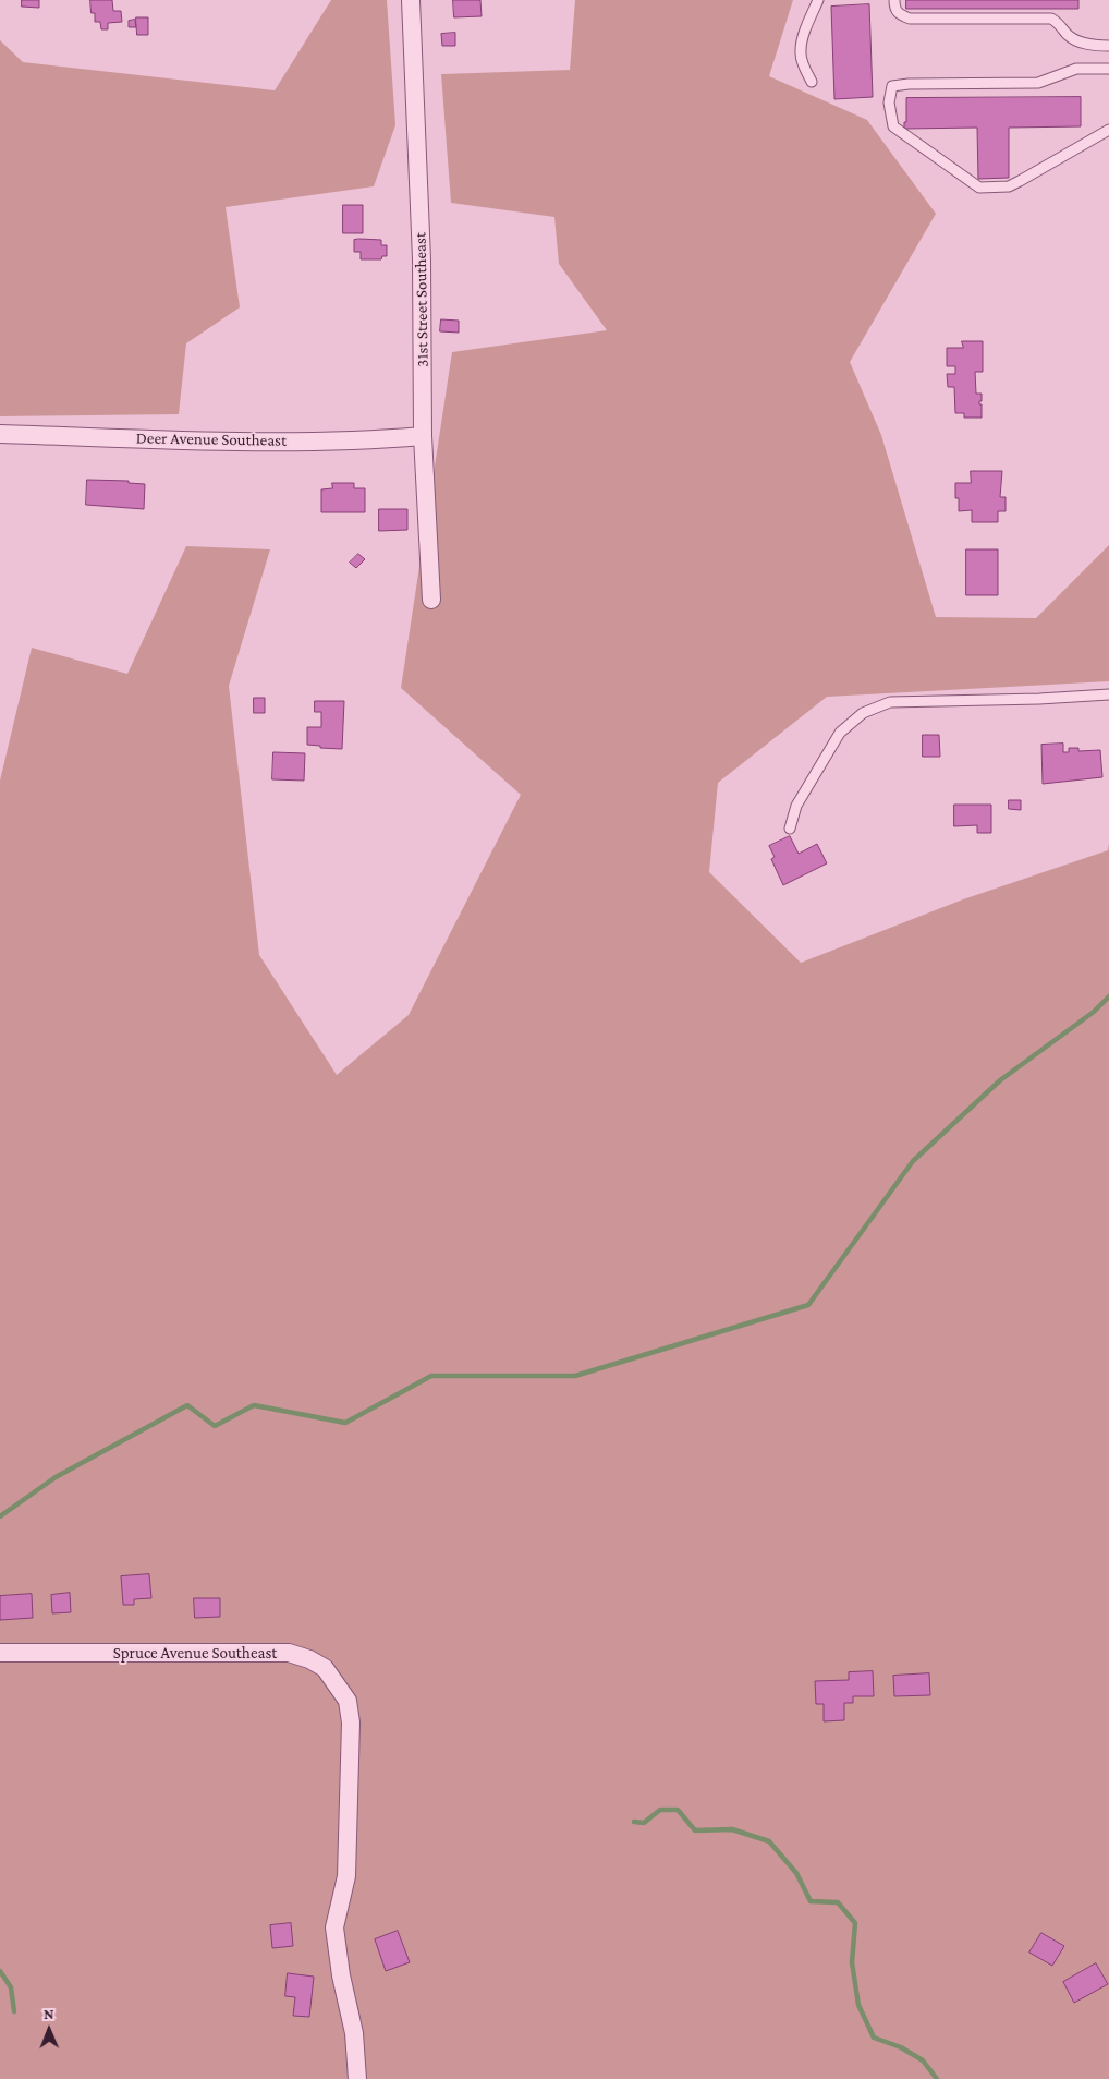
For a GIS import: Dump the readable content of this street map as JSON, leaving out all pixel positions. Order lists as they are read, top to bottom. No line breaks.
{"streets":{"street":["31st Street Southeast","Deer Avenue Southeast","Spruce Avenue Southeast"]},"crossings":[["31st Street Southeast","Deer Avenue Southeast"]],"north":"top"}
